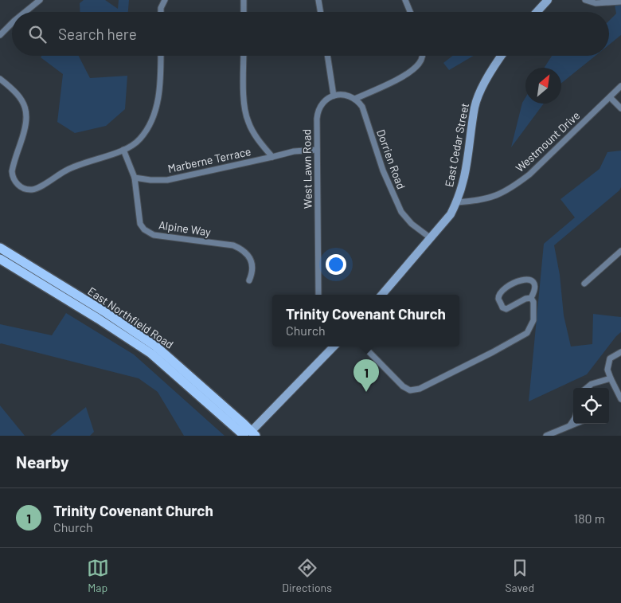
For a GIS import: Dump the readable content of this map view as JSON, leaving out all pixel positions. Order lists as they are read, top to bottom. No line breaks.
{"streets":{"main road":["East Cedar Street","East Northfield Road"],"street":["Westmount Drive","Dorrien Road","Marberne Terrace","West Lawn Road","Alpine Way"]},"crossings":[["Westmount Drive","East Cedar Street"],["East Cedar Street","Dorrien Road"],["Marberne Terrace","West Lawn Road"],["Marberne Terrace","Alpine Way"]],"north":"top right","page":{"search":"Search here","popup":["Trinity Covenant Church","Church"],"pins":"1","heading":"Nearby","list":[{"mark":"1","name":"Trinity Covenant Church","note":"Church","value":"180 m"}],"nav":["Map","Directions","Saved"]}}
